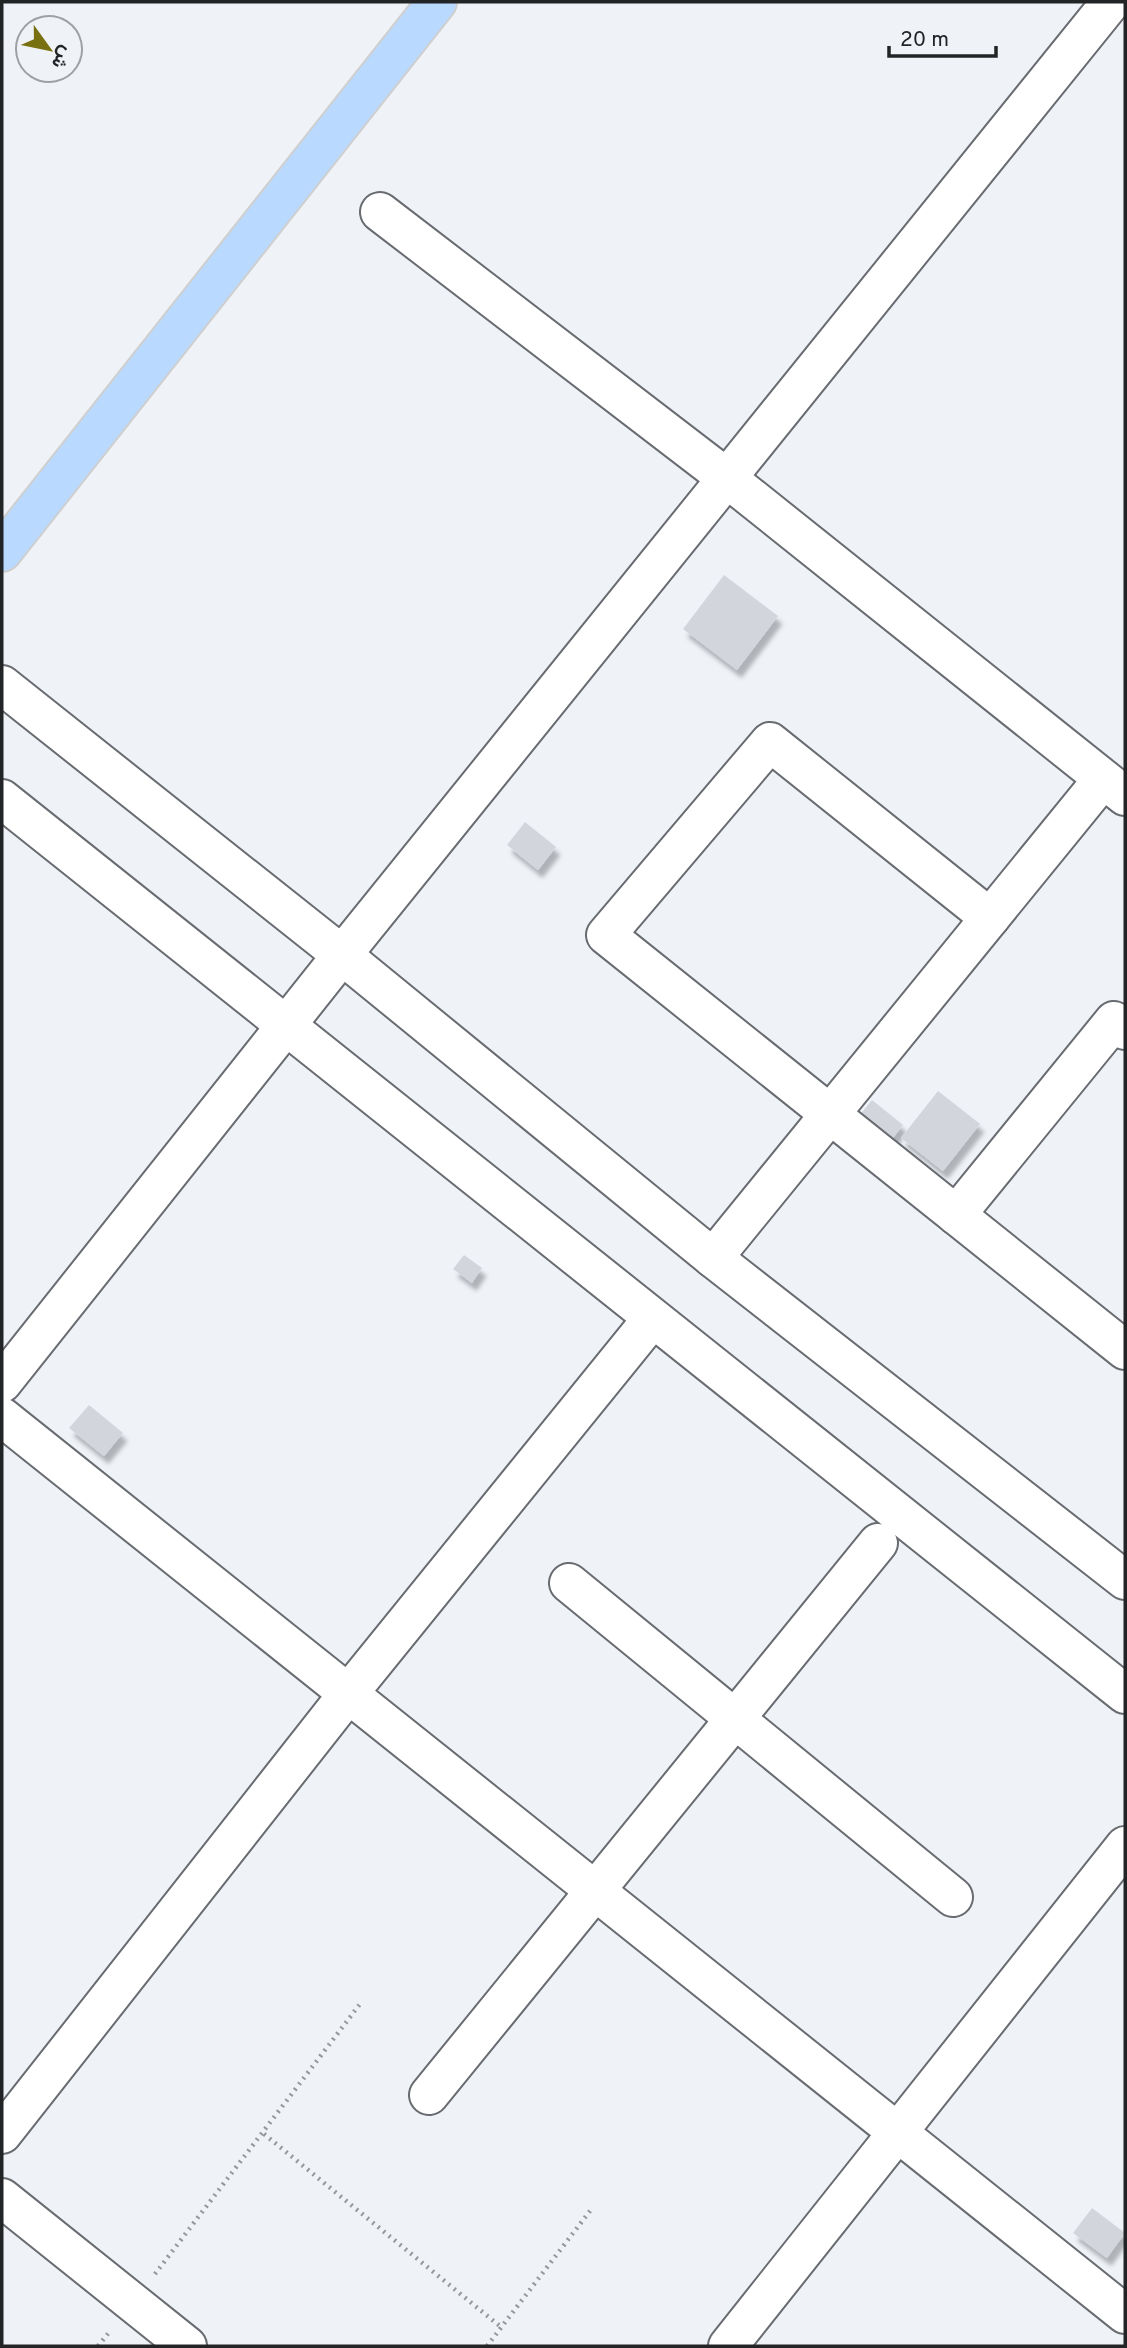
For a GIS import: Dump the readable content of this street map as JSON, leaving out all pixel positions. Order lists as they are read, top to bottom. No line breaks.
{"scale_bar":"20 m","north":"bottom right"}
